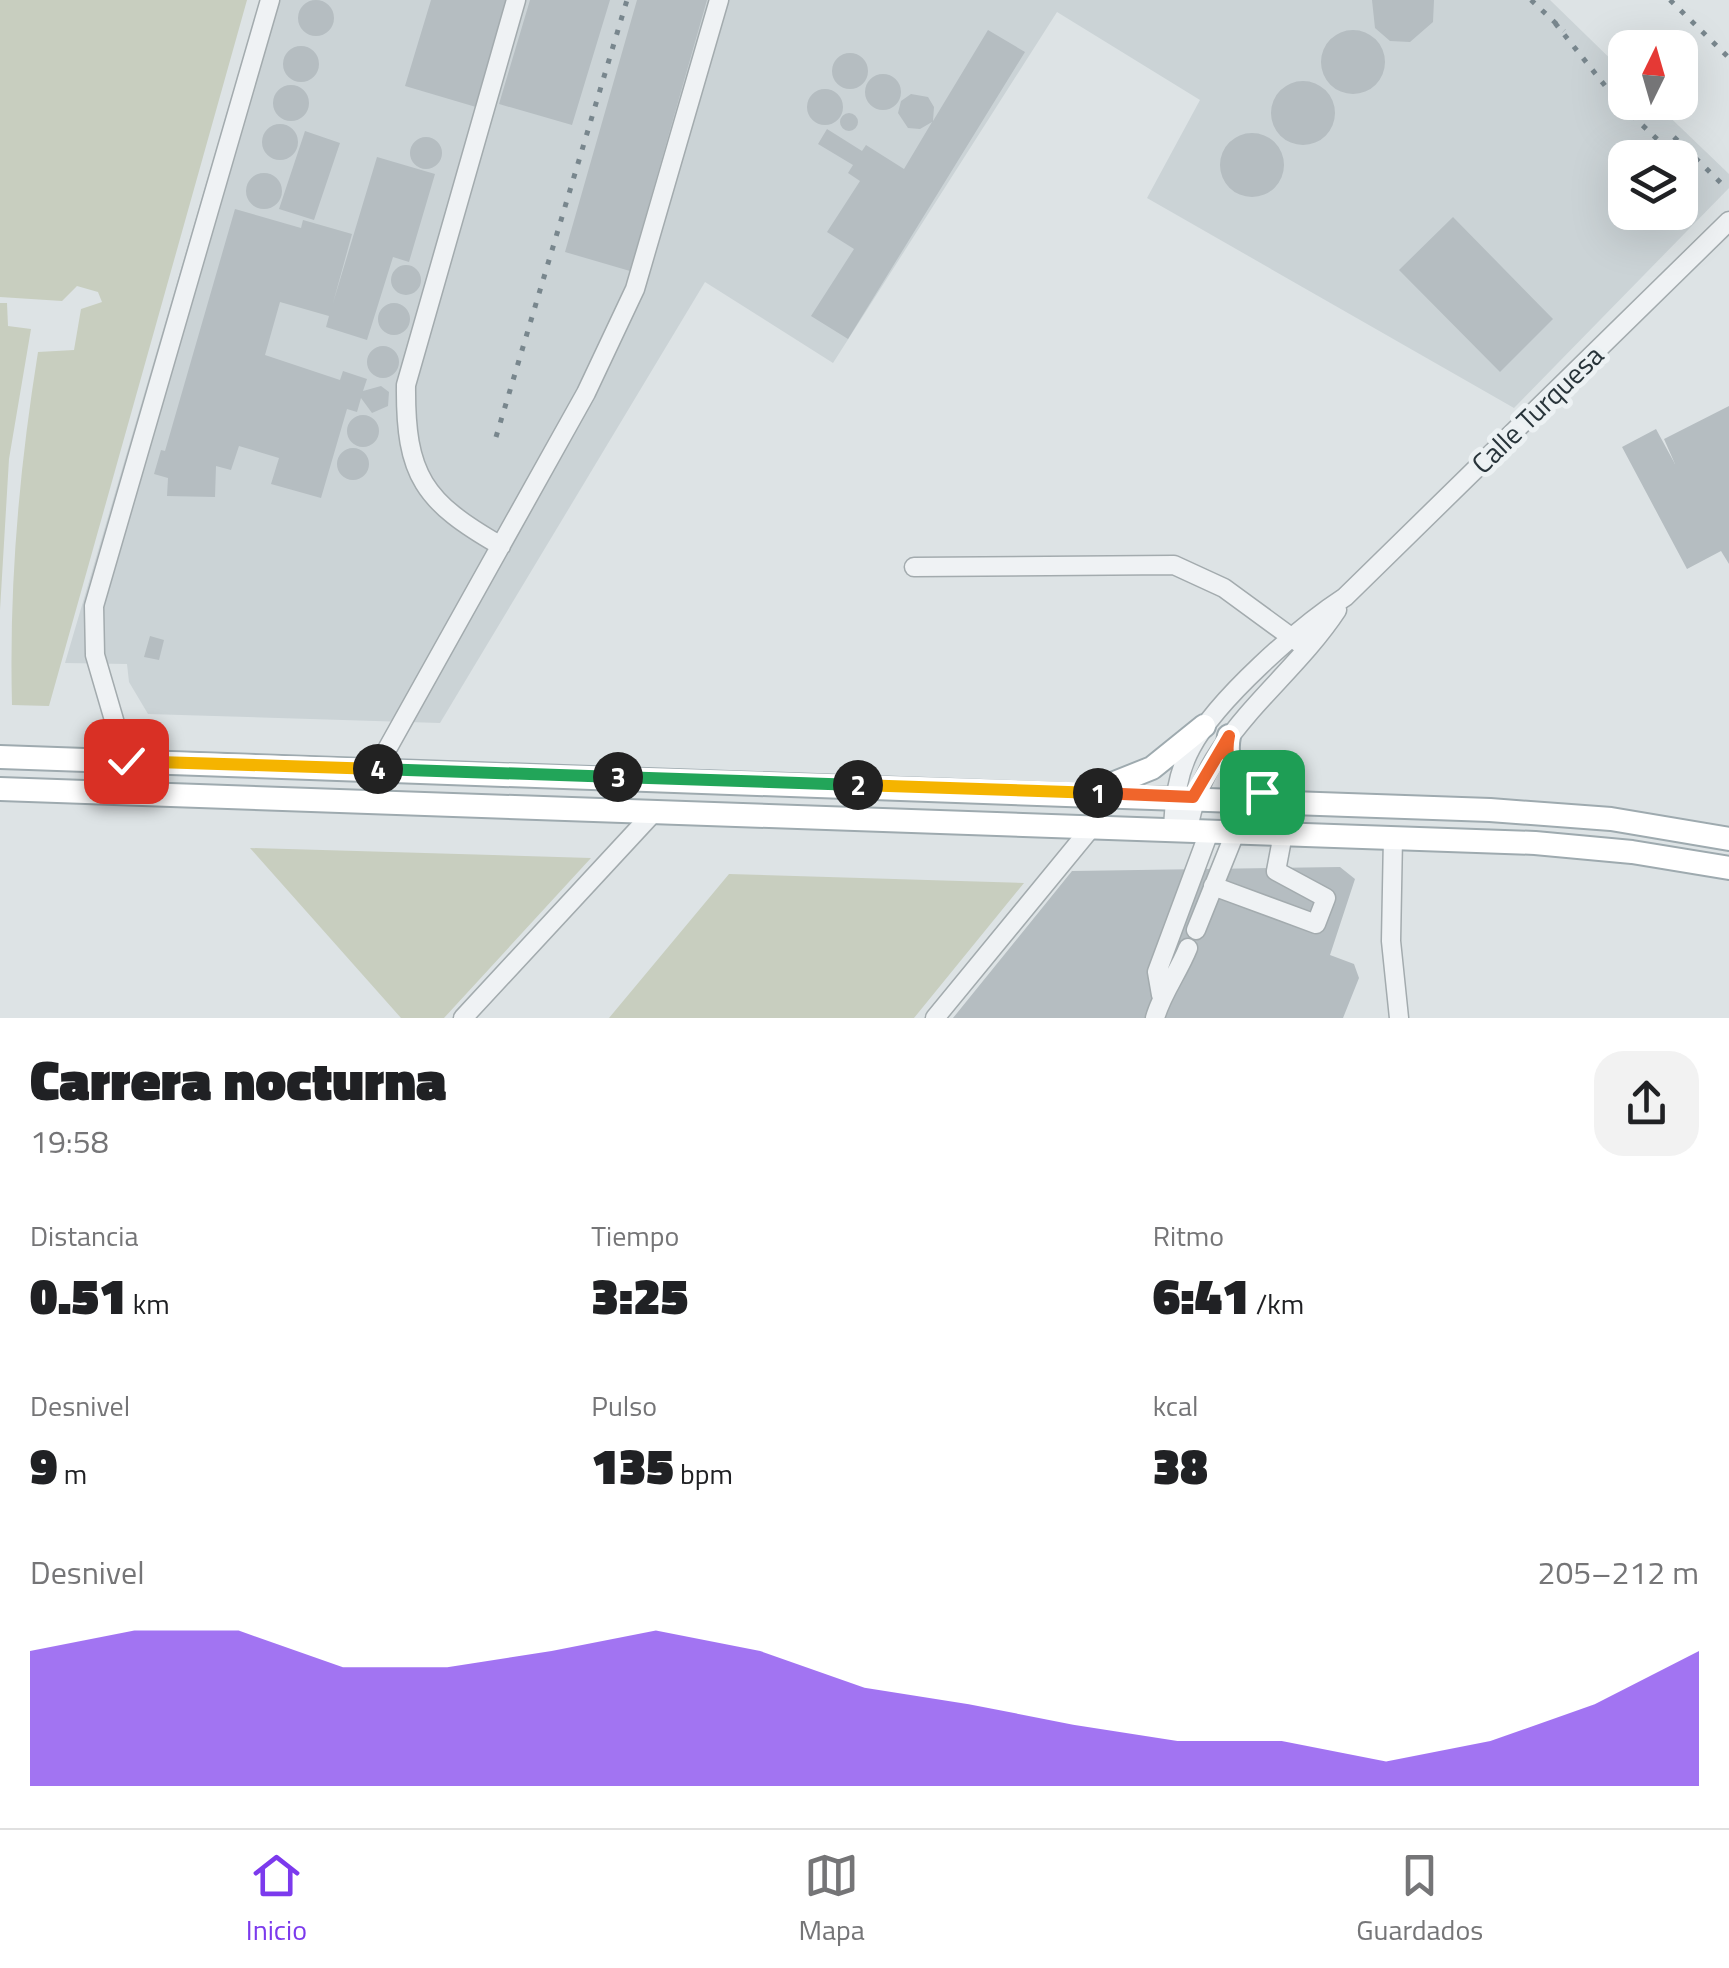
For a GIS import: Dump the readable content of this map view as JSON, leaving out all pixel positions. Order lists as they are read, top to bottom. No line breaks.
{"streets":{"street":["Calle Turquesa"]},"north":"top","page":{"pins":["4","3","2","1"],"heading":["Carrera nocturna","19:58"],"stats":[["Distancia","0.51 km"],["Tiempo","3:25"],["Ritmo","6:41 /km"],["Desnivel","9 m"],["Pulso","135 bpm"],["kcal","38"]],"chart":["Desnivel","205–212 m"],"tabs":["Inicio","Mapa","Guardados"]}}
